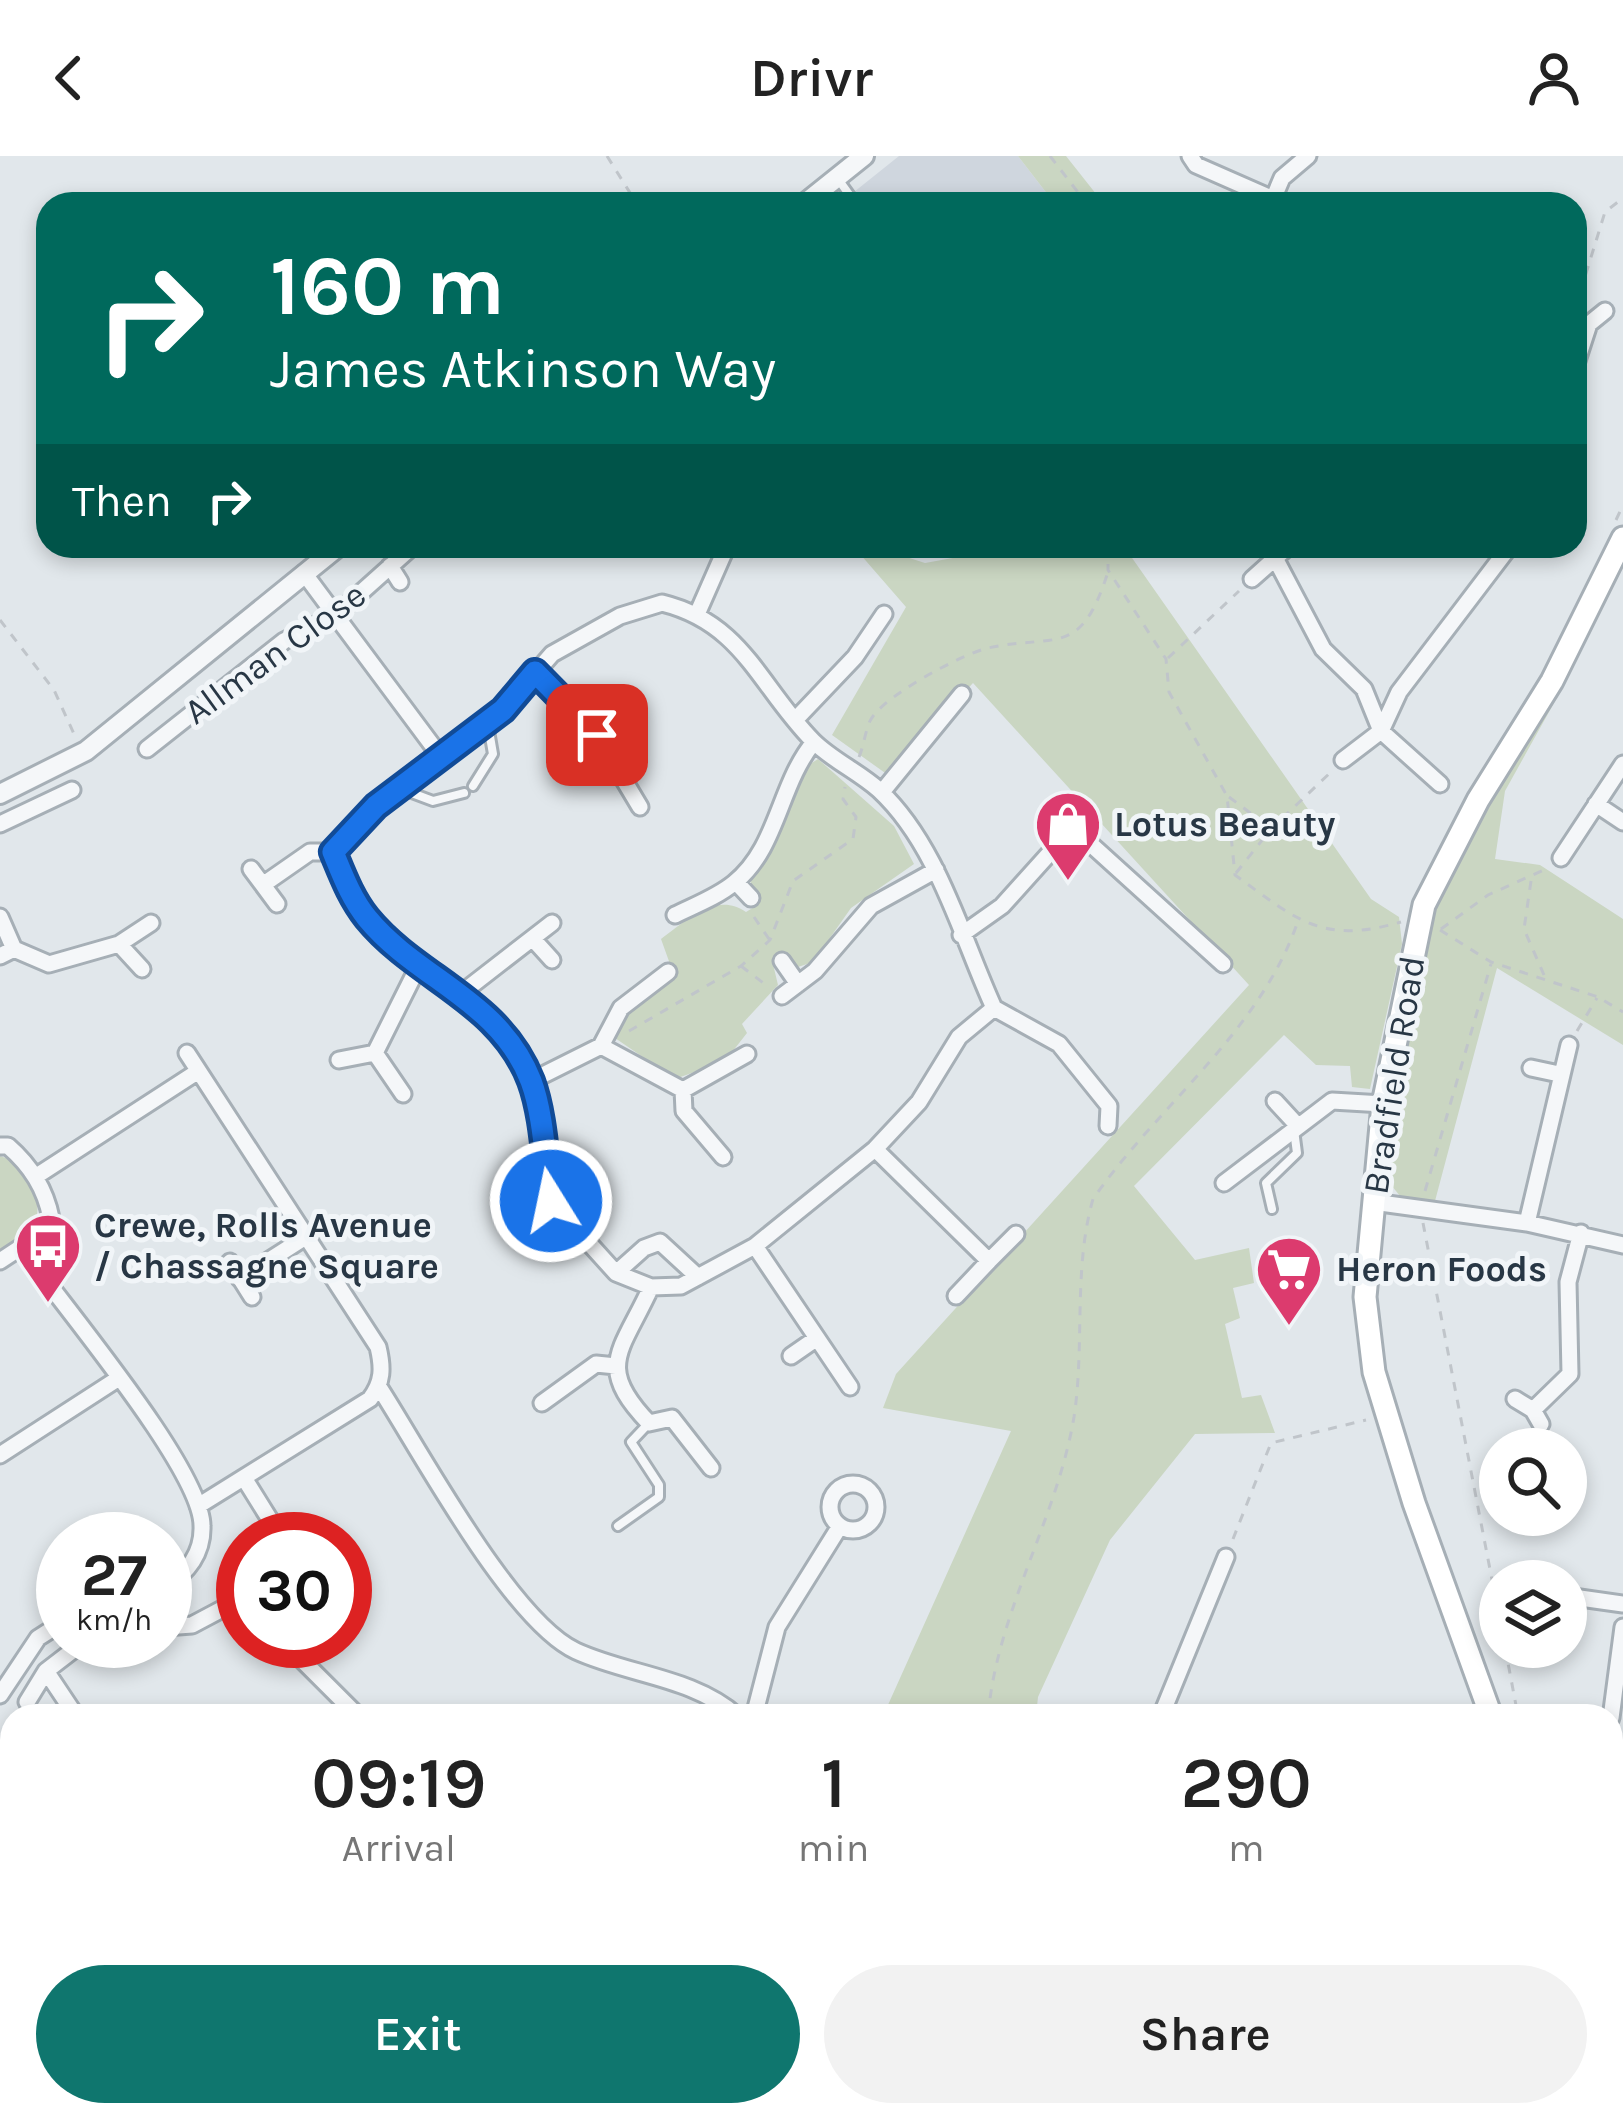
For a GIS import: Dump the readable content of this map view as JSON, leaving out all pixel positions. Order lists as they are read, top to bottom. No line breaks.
{"streets":{"main road":["Bradfield Road"],"street":["Allman Close"]},"places":{"shop":["Lotus Beauty"],"bus stop":["Crewe, Rolls Avenue / Chassagne Square"],"supermarket":["Heron Foods"]},"page":{"header":"Drivr","turn":["160 m","James Atkinson Way"],"then":"Then","speed":"27 km/h","limit":"30","eta":["09:19","Arrival","1","min","290","m"],"buttons":["Exit","Share"]}}
